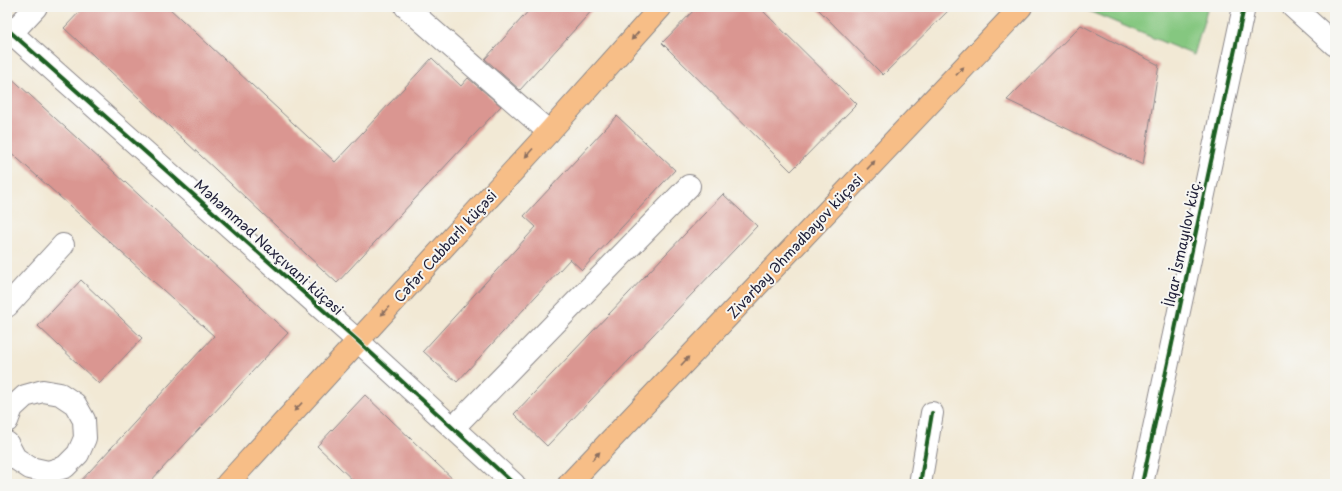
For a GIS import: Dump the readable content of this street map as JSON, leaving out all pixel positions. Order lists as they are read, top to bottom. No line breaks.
{"streets":{"main road":["Cəfər Cabbarlı küçəsi","Zivərbəy Əhmədbəyov küçəsi"],"street":["İlqar İsmayılov küç.","Məhəmməd Naxçıvani küçəsi"]},"crossings":[["Cəfər Cabbarlı küçəsi","Məhəmməd Naxçıvani küçəsi"]],"one_way":["Cəfər Cabbarlı küçəsi","Zivərbəy Əhmədbəyov küçəsi"]}
